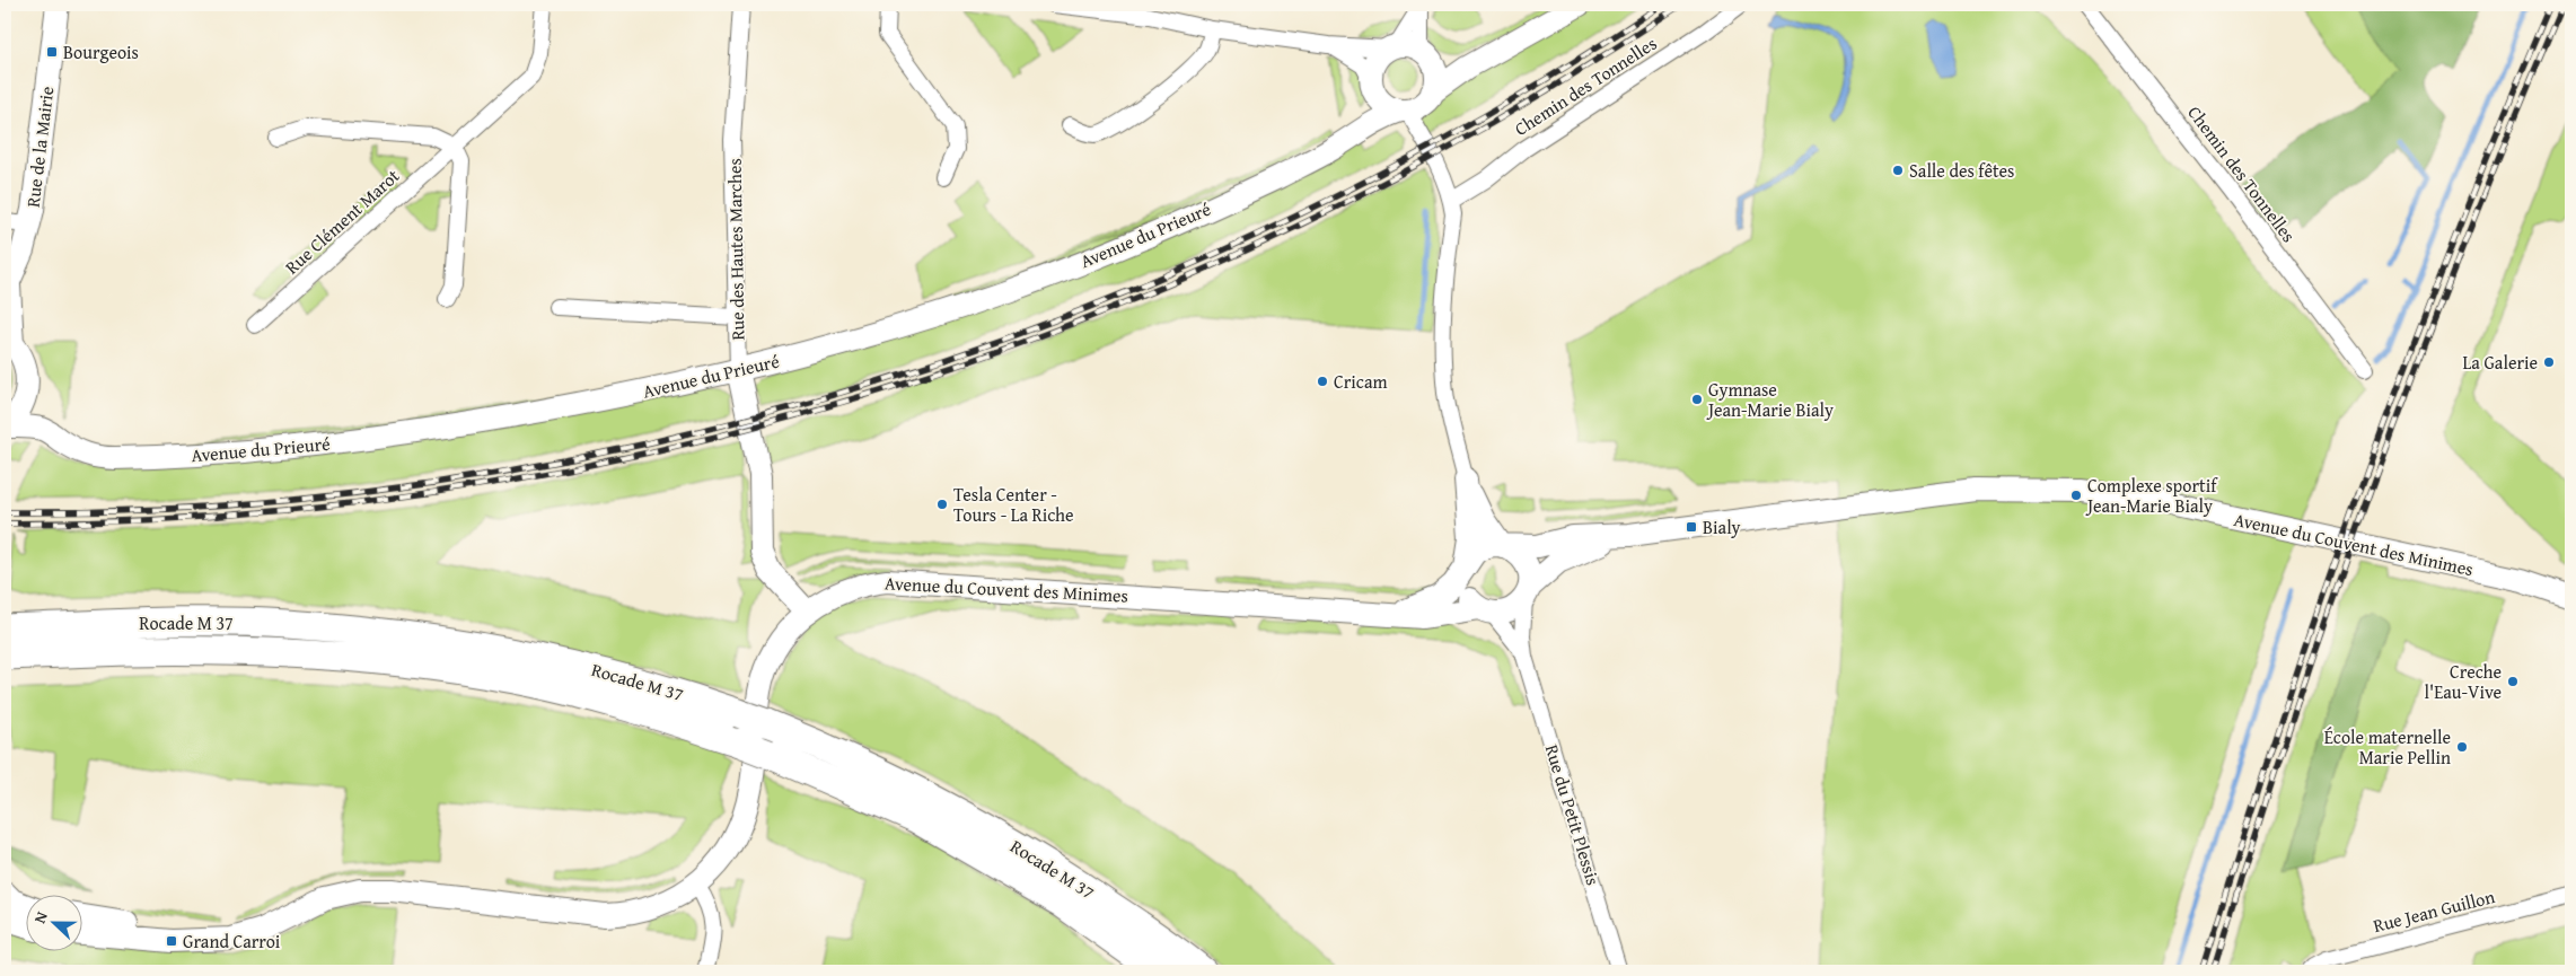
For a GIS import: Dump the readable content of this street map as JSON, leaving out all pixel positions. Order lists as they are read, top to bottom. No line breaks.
{"streets":{"highway":["Rocade M 37"],"street":["Chemin des Tonnelles","Rue de la Mairie","Rue Clément Marot","Avenue du Prieuré","Rue des Hautes Marches","Avenue du Couvent des Minimes","Rue du Petit Plessis","Rue Jean Guillon"]},"crossings":[["Rue de la Mairie","Avenue du Prieuré"],["Avenue du Prieuré","Rue des Hautes Marches"],["Rue des Hautes Marches","Avenue du Couvent des Minimes"],["Avenue du Couvent des Minimes","Rue du Petit Plessis"]],"places":{"transit":["Bourgeois","Bialy","Grand Carroi"],"other":["Salle des fêtes","La Galerie","Cricam","Gymnase Jean-Marie Bialy","Complexe sportif Jean-Marie Bialy","Tesla Center - Tours - La Riche","Creche l'Eau-Vive","École maternelle Marie Pellin"]},"north":"left"}
